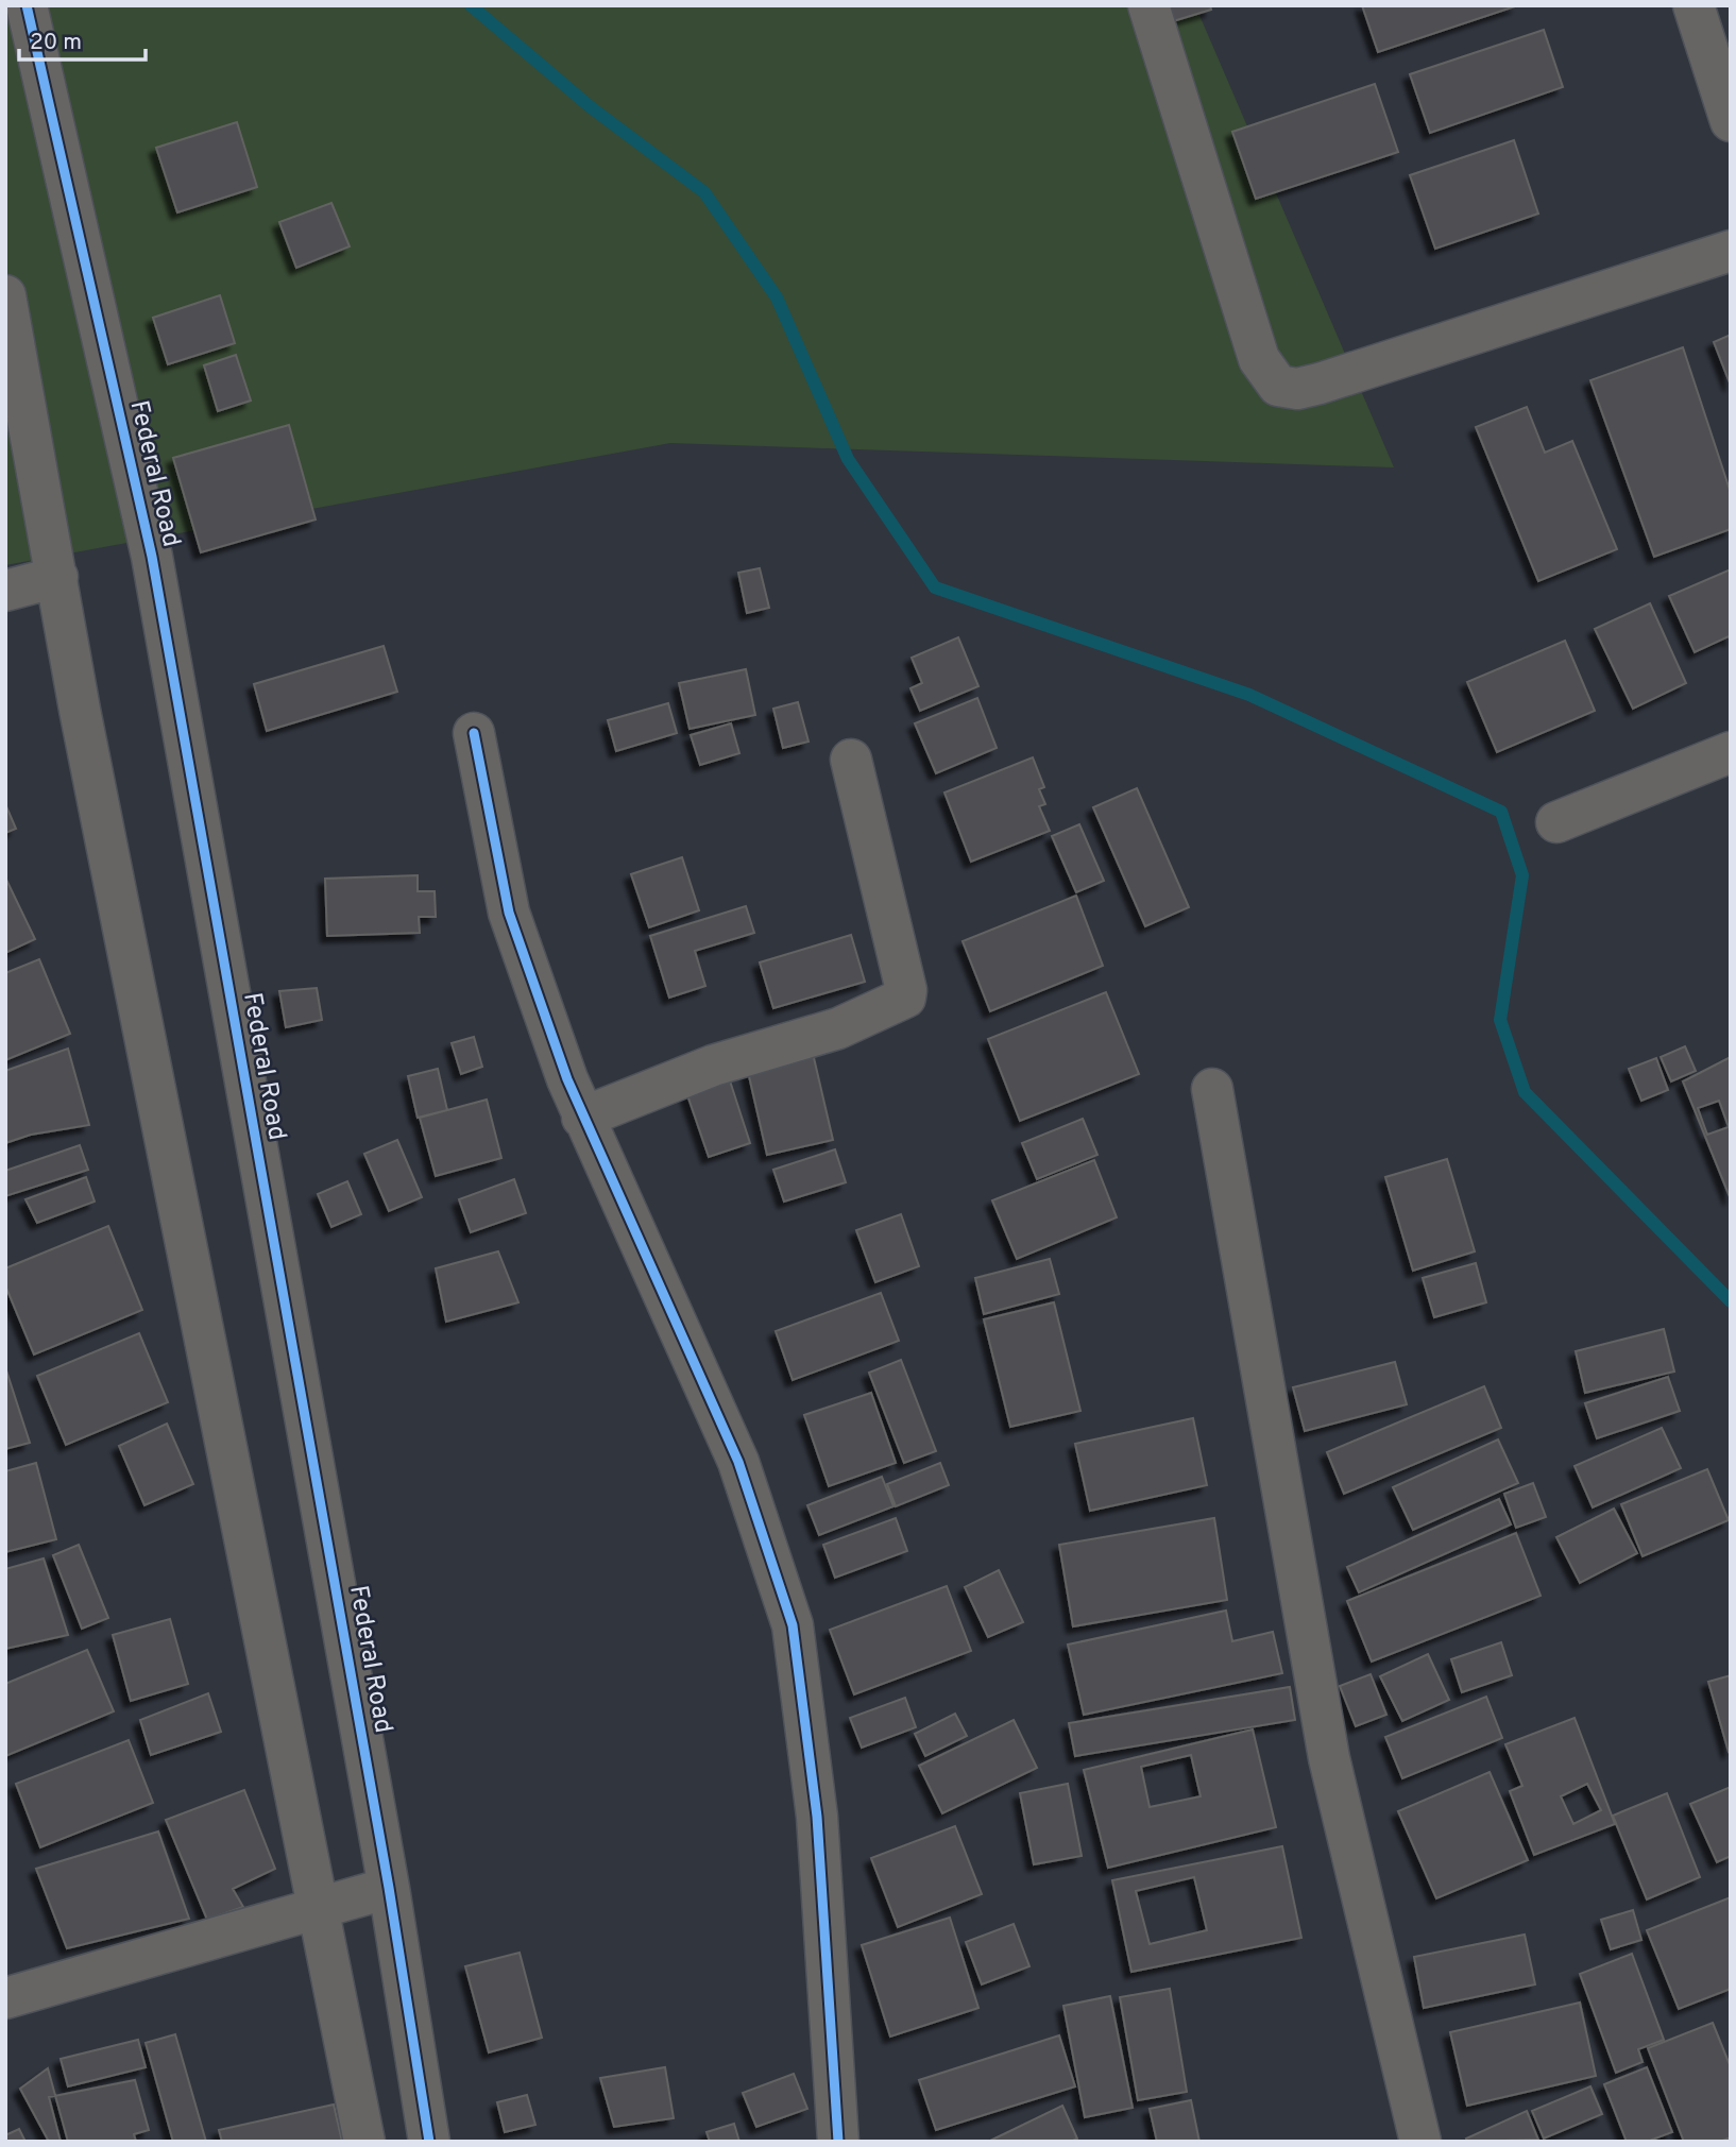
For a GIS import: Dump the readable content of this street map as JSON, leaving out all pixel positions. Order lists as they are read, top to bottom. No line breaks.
{"streets":{"street":["Federal Road"]},"scale_bar":"20 m"}
